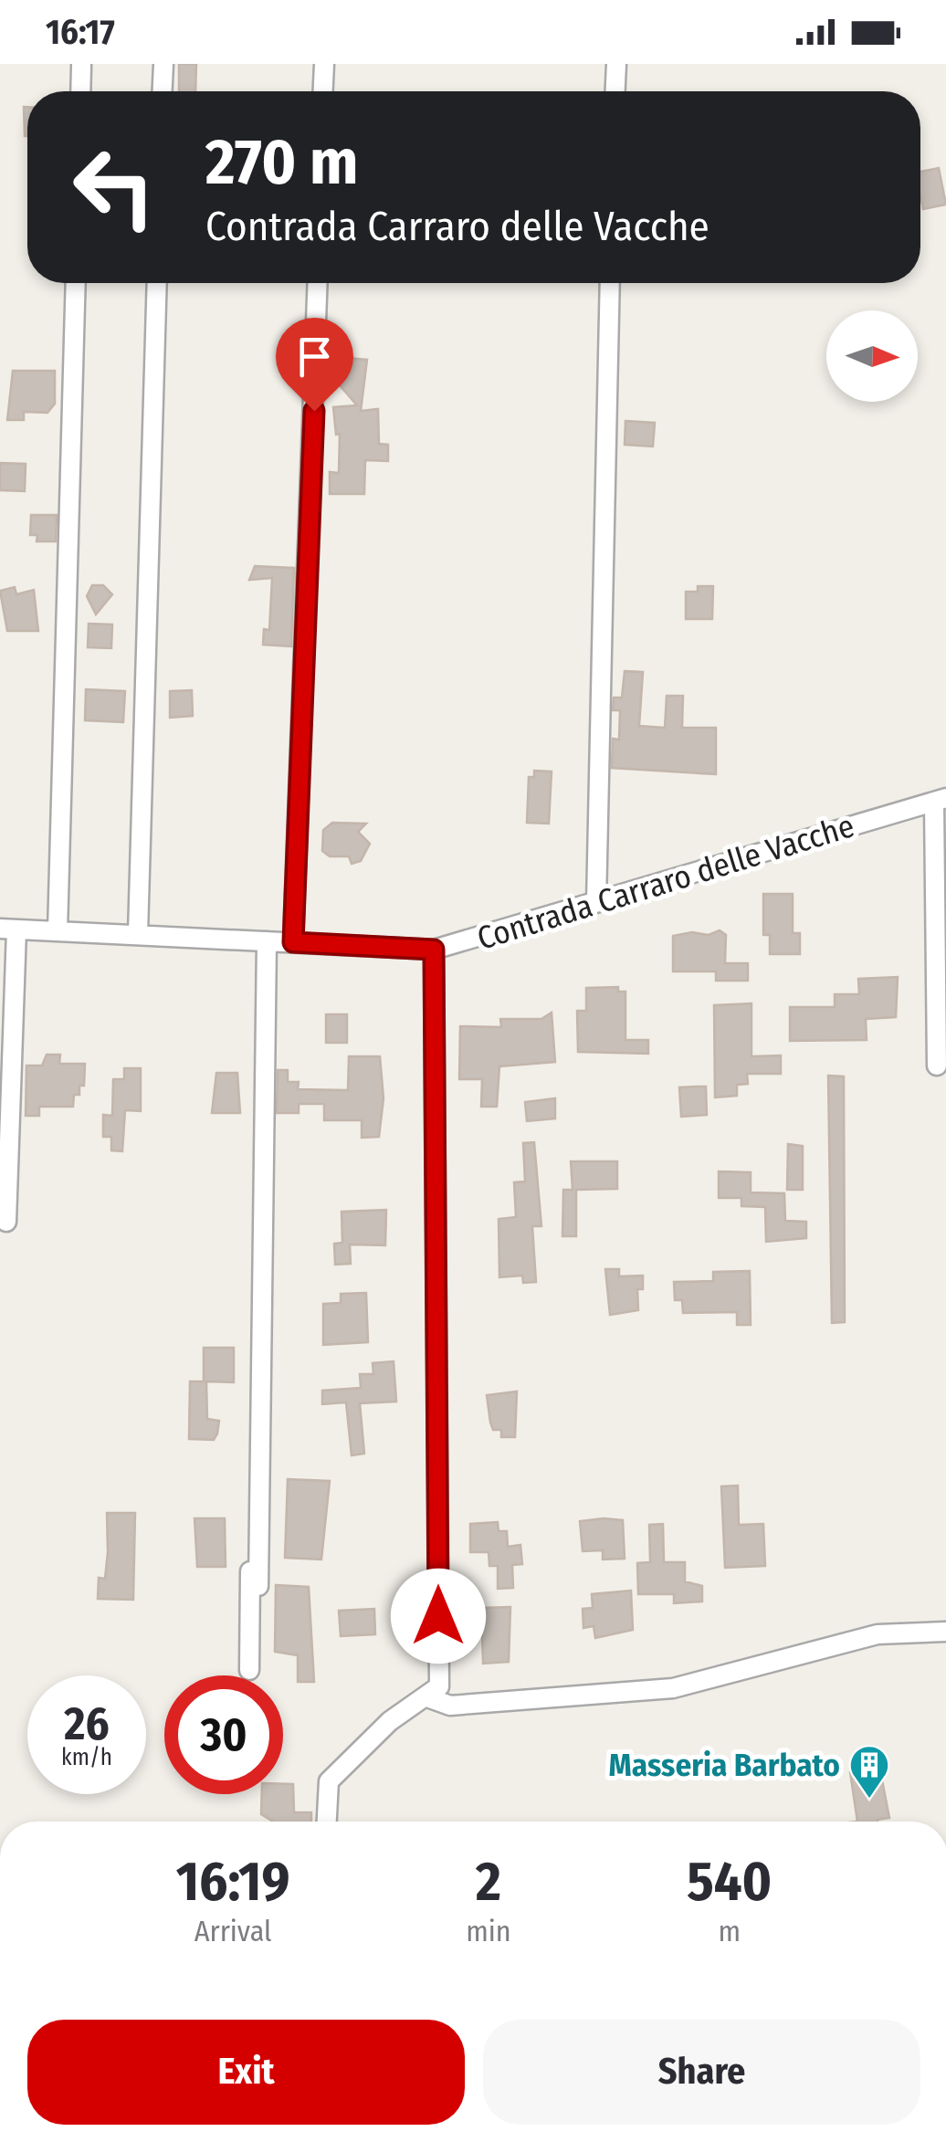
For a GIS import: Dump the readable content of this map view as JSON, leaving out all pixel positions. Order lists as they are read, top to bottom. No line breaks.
{"streets":{"street":["Contrada Carraro delle Vacche"]},"places":{"building":["Masseria Barbato"]},"north":"right","page":{"status":"16:17","turn":["270 m","Contrada Carraro delle Vacche"],"speed":"26 km/h","limit":"30","eta":["16:19","Arrival","2","min","540","m"],"buttons":["Exit","Share"]}}
